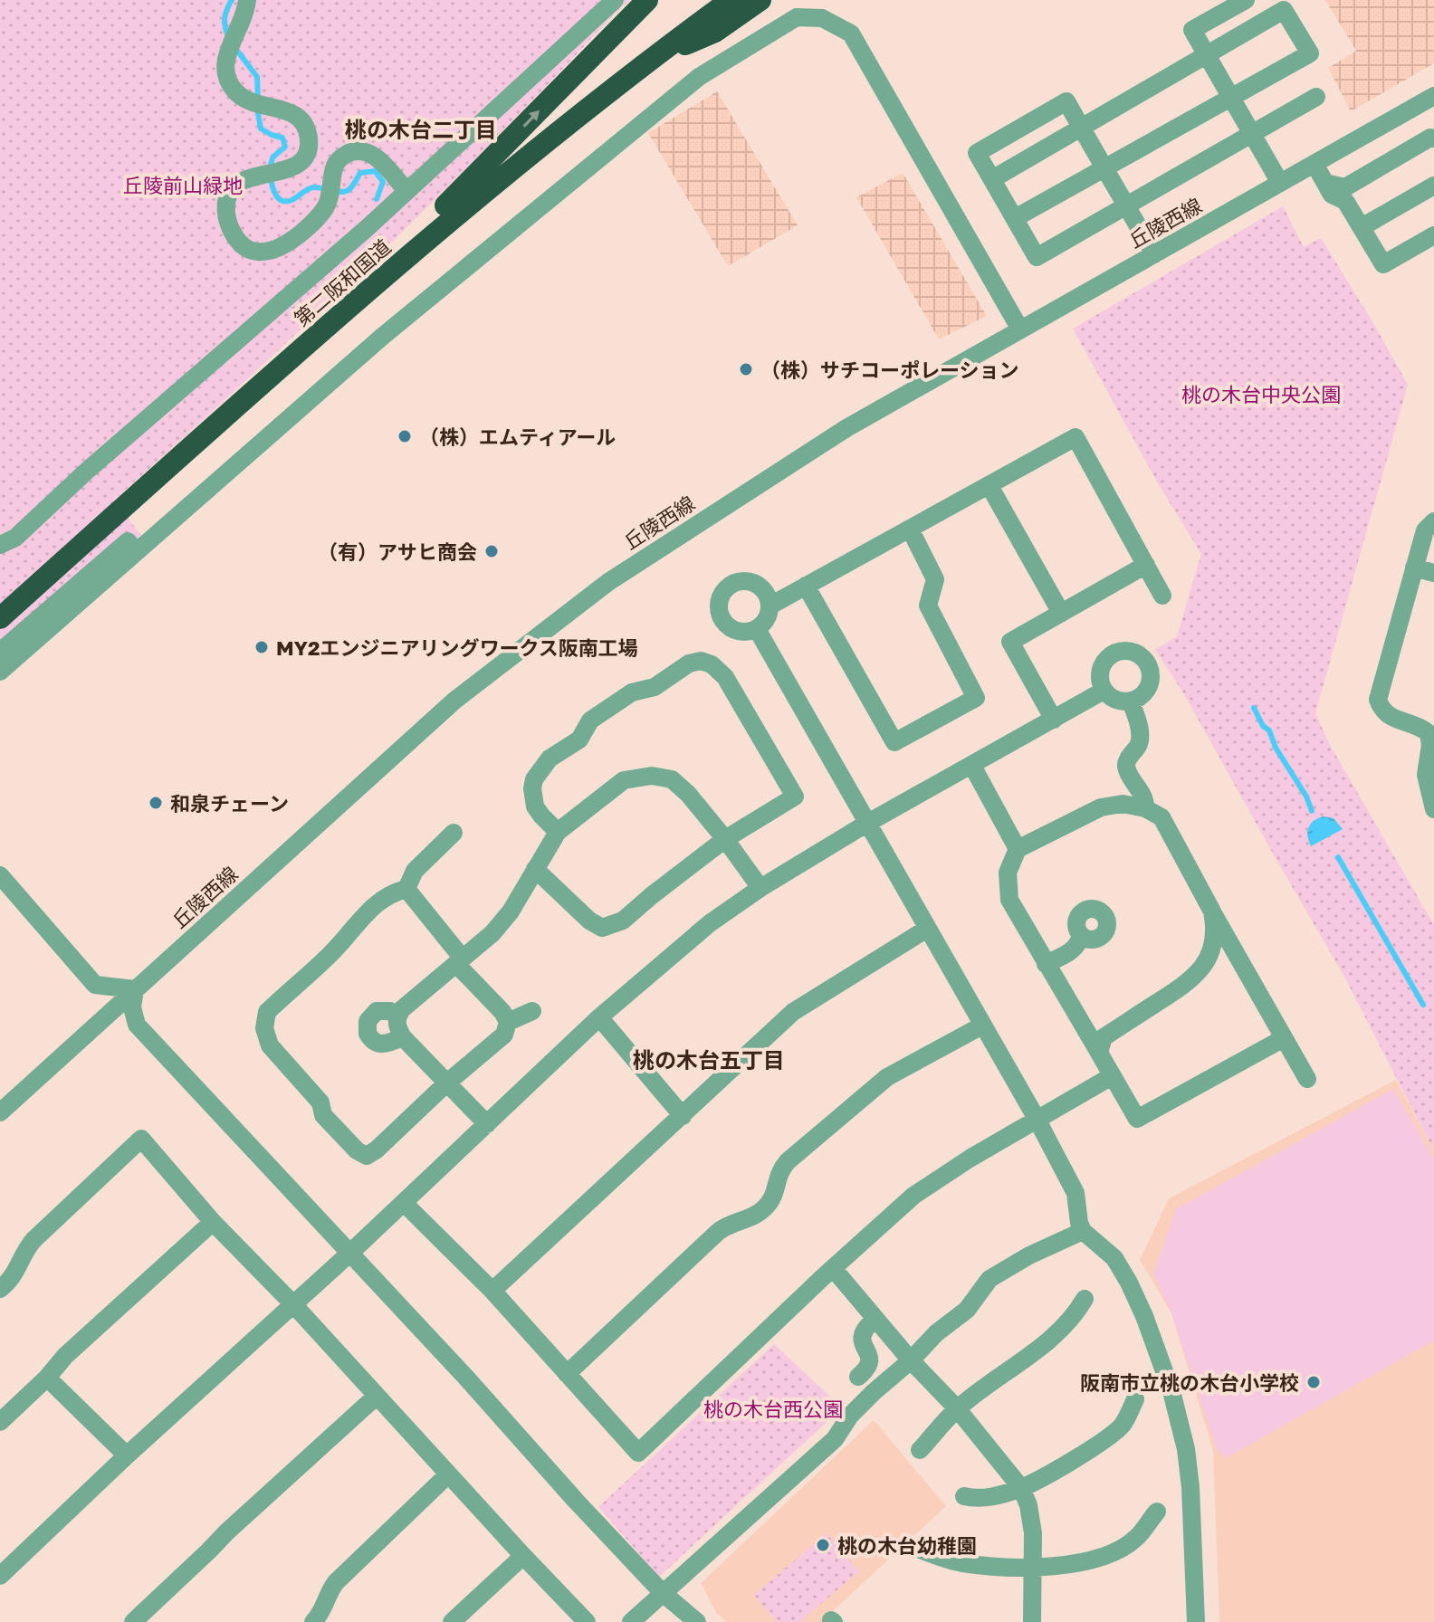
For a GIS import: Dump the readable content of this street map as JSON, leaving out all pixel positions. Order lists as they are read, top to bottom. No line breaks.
{"streets":{"highway":["第二阪和国道"],"street":["丘陵西線"]},"districts":["桃の木台二丁目","桃の木台五丁目"],"parks":["丘陵前山緑地","桃の木台中央公園","桃の木台西公園"],"places":["（株）サチコーポレーション","（株）エムティアール","（有）アサヒ商会","MY2エンジニアリングワークス阪南工場","和泉チェーン","阪南市立桃の木台小学校","桃の木台幼稚園"]}
